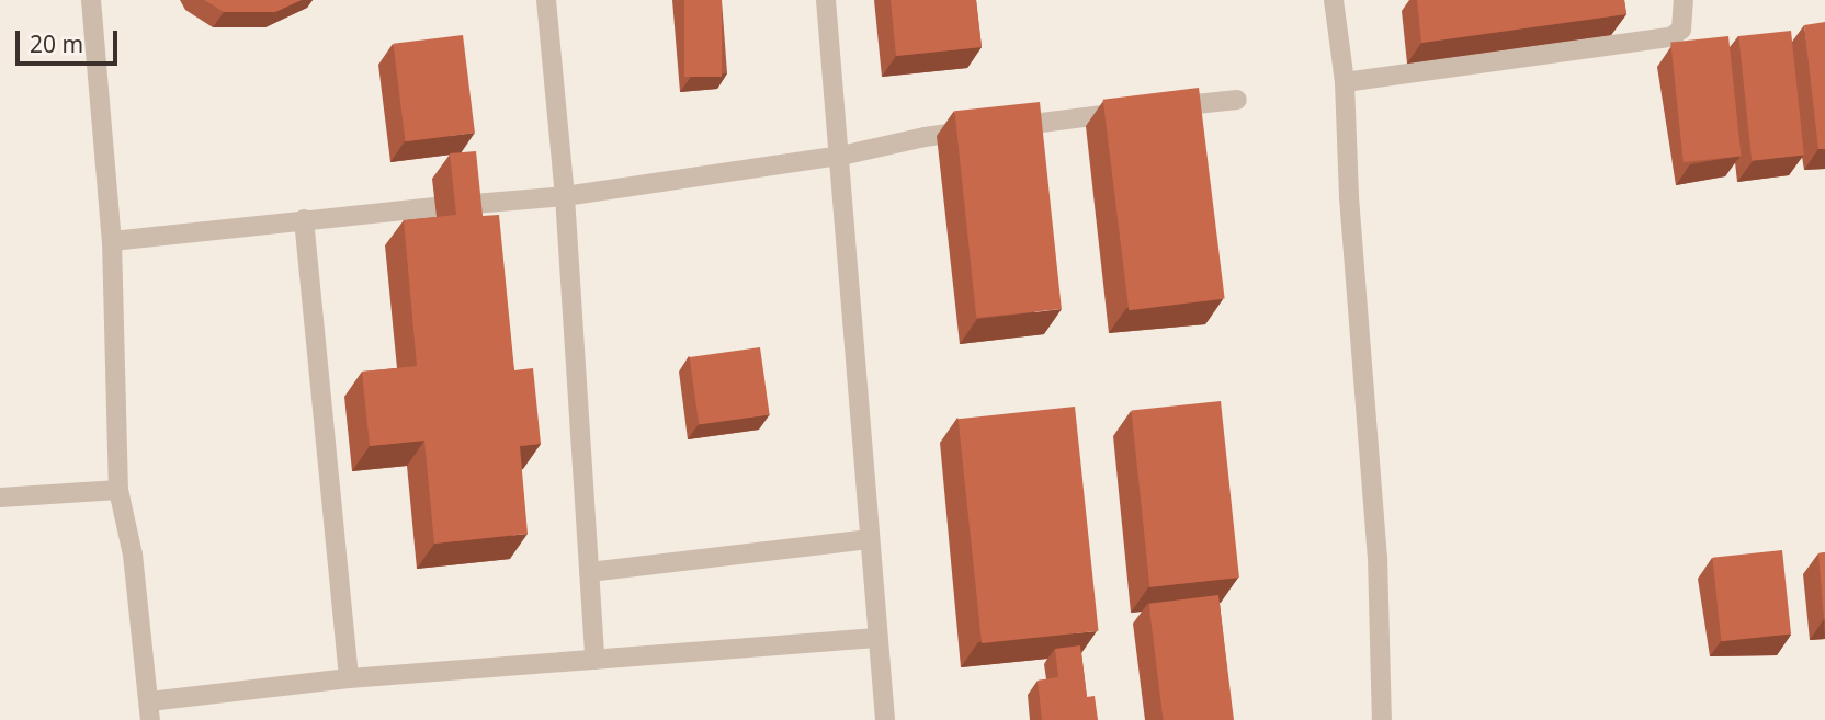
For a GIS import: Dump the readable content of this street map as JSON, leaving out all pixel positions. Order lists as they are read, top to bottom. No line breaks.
{"scale_bar":"20 m"}
